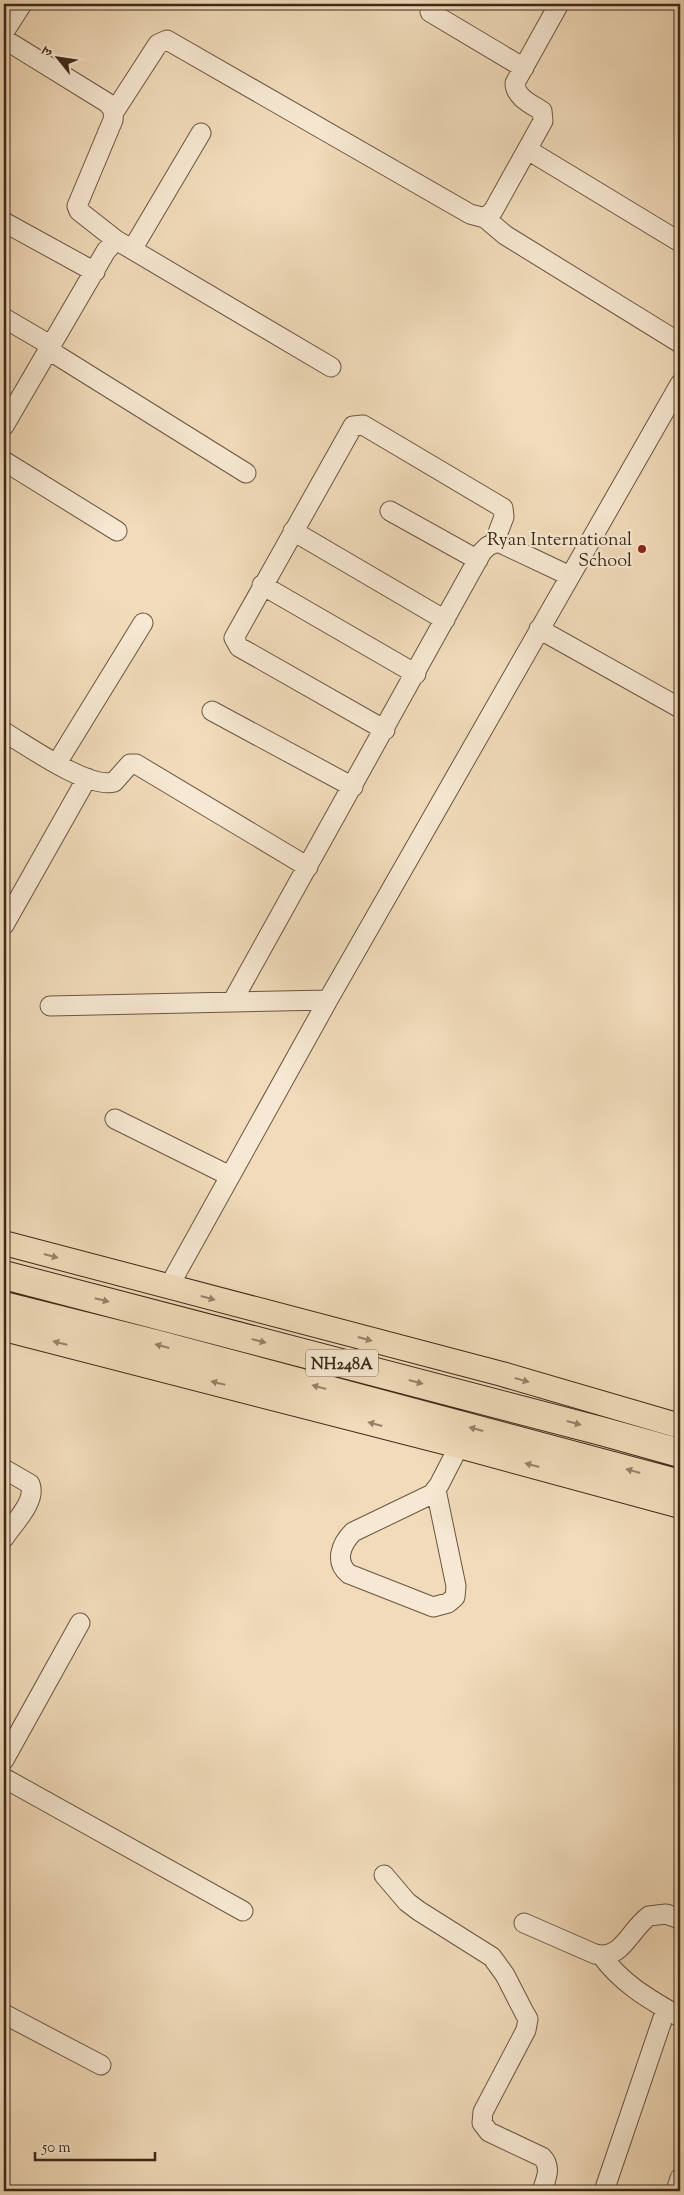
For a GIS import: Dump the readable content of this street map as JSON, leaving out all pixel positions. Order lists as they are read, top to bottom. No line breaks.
{"streets":{"highway":["NH248A"]},"places":["Ryan International School"],"scale_bar":"50 m","north":"top left"}
